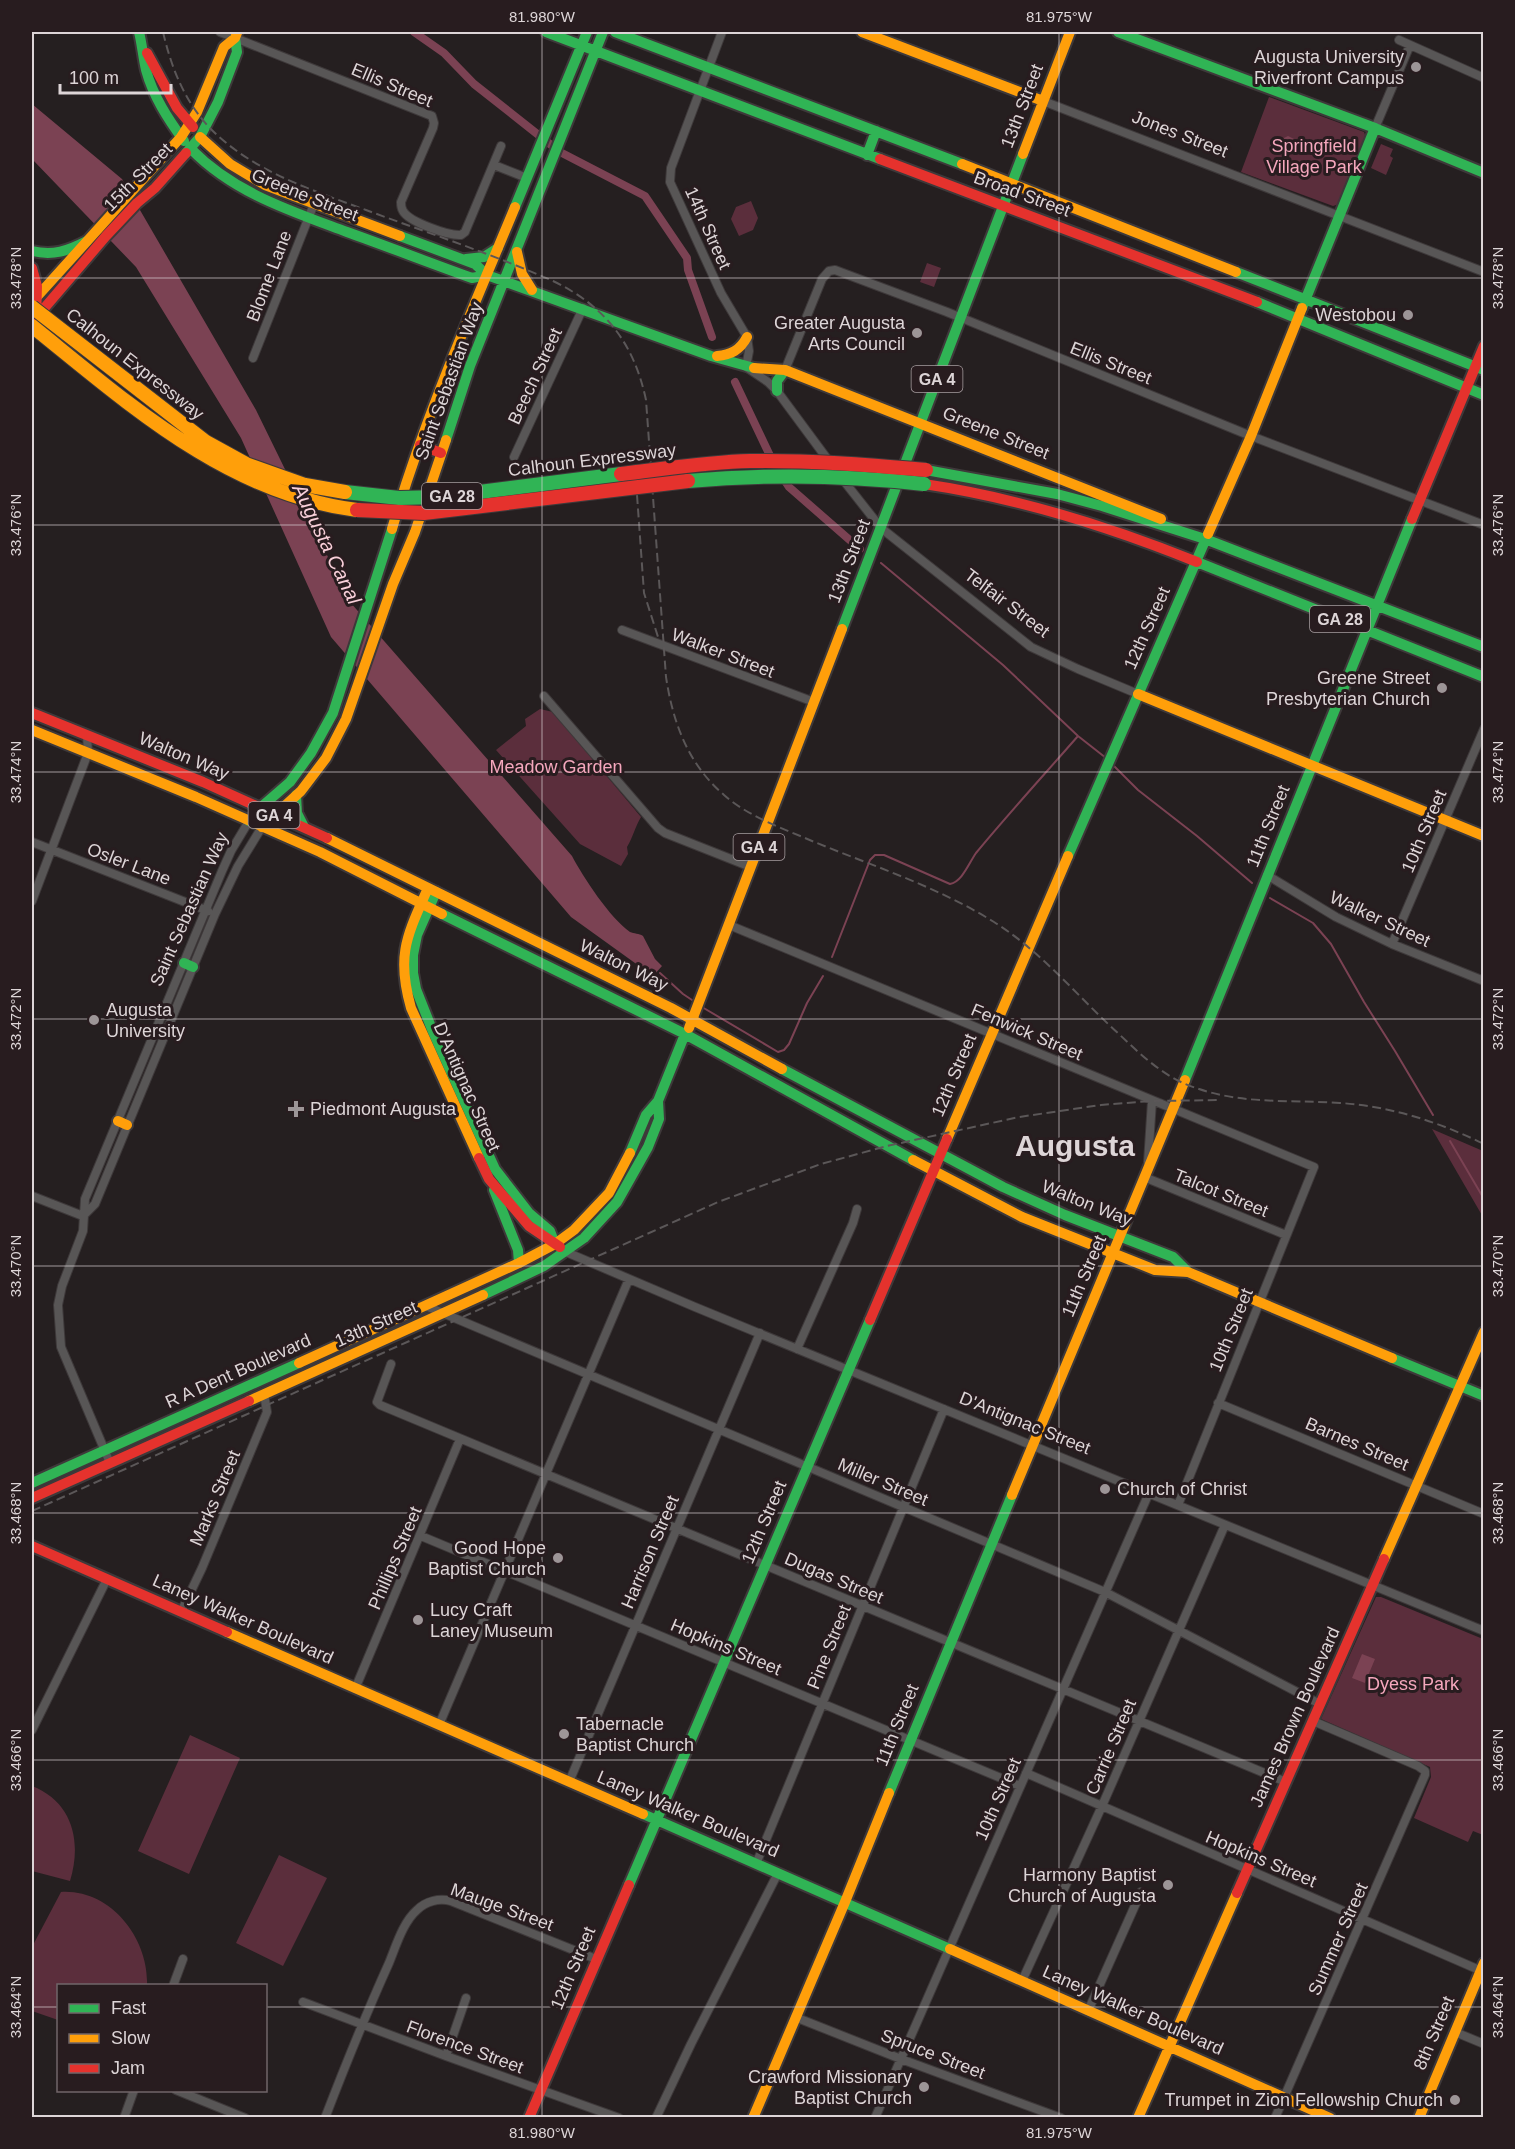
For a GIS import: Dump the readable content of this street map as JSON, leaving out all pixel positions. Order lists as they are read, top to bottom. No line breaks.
{"streets":{"main road":["13th Street","Jones Street","15th Street","Broad Street","Greene Street","Calhoun Expressway","GA 4","Saint Sebastian Way","GA 28","Telfair Street","12th Street","Walton Way","11th Street","D'Antignac Street","R A Dent Boulevard","Laney Walker Boulevard","James Brown Boulevard","8th Street"],"street":["Ellis Street","14th Street","Blome Lane","Beech Street","Walker Street","10th Street","Osler Lane","Fenwick Street","Talcot Street","Barnes Street","Miller Street","Marks Street","Harrison Street","Phillips Street","Dugas Street","Hopkins Street","Pine Street","Carrie Street","Mauge Street","Summer Street","Florence Street","Spruce Street"]},"crossings":[["Ellis Street","13th Street"],["Ellis Street","15th Street"],["Ellis Street","Greene Street"],["Ellis Street","12th Street"],["Ellis Street","11th Street"],["13th Street","Jones Street"],["13th Street","Broad Street"],["13th Street","Greene Street"],["13th Street","Saint Sebastian Way"],["13th Street","Telfair Street"],["13th Street","Walker Street"],["13th Street","Walton Way"],["13th Street","Fenwick Street"],["13th Street","D'Antignac Street"],["13th Street","R A Dent Boulevard"],["13th Street","Miller Street"],["13th Street","Marks Street"],["Jones Street","12th Street"],["15th Street","Greene Street"],["15th Street","Calhoun Expressway"],["Broad Street","14th Street"],["Broad Street","Saint Sebastian Way"],["Broad Street","12th Street"],["Broad Street","11th Street"],["Greene Street","Blome Lane"],["Greene Street","Calhoun Expressway"],["Greene Street","Beech Street"],["Greene Street","Saint Sebastian Way"],["Greene Street","Telfair Street"],["Greene Street","12th Street"],["Greene Street","11th Street"],["Calhoun Expressway","GA 28"],["Calhoun Expressway","12th Street"],["Saint Sebastian Way","Walton Way"],["Saint Sebastian Way","Osler Lane"],["Saint Sebastian Way","R A Dent Boulevard"],["GA 28","12th Street"],["GA 28","11th Street"],["Telfair Street","12th Street"],["Telfair Street","11th Street"],["Telfair Street","10th Street"],["12th Street","Walton Way"],["12th Street","Fenwick Street"],["12th Street","D'Antignac Street"],["12th Street","Miller Street"],["12th Street","Dugas Street"],["12th Street","Laney Walker Boulevard"],["12th Street","Hopkins Street"],["12th Street","Mauge Street"],["12th Street","Florence Street"],["Walker Street","11th Street"],["Walker Street","10th Street"],["Walton Way","11th Street"],["Walton Way","10th Street"],["Walton Way","D'Antignac Street"],["Walton Way","James Brown Boulevard"],["11th Street","Fenwick Street"],["11th Street","D'Antignac Street"],["11th Street","Talcot Street"],["11th Street","Miller Street"],["11th Street","Dugas Street"],["11th Street","Laney Walker Boulevard"],["11th Street","Hopkins Street"],["11th Street","Spruce Street"],["10th Street","Fenwick Street"],["10th Street","D'Antignac Street"],["10th Street","Talcot Street"],["10th Street","Barnes Street"],["10th Street","Miller Street"],["10th Street","Dugas Street"],["10th Street","Laney Walker Boulevard"],["10th Street","Hopkins Street"],["10th Street","Spruce Street"],["D'Antignac Street","R A Dent Boulevard"],["D'Antignac Street","Harrison Street"],["D'Antignac Street","Pine Street"],["D'Antignac Street","James Brown Boulevard"],["D'Antignac Street","Carrie Street"],["R A Dent Boulevard","Miller Street"],["Barnes Street","James Brown Boulevard"],["Miller Street","Harrison Street"],["Miller Street","Pine Street"],["Miller Street","James Brown Boulevard"],["Miller Street","Carrie Street"],["Marks Street","Laney Walker Boulevard"],["Harrison Street","Dugas Street"],["Harrison Street","Laney Walker Boulevard"],["Harrison Street","Hopkins Street"],["Phillips Street","Dugas Street"],["Phillips Street","Laney Walker Boulevard"],["Phillips Street","Hopkins Street"],["Dugas Street","Pine Street"],["Dugas Street","James Brown Boulevard"],["Dugas Street","Carrie Street"],["Laney Walker Boulevard","Pine Street"],["Laney Walker Boulevard","James Brown Boulevard"],["Laney Walker Boulevard","Carrie Street"],["Laney Walker Boulevard","Summer Street"],["Hopkins Street","Pine Street"],["Hopkins Street","James Brown Boulevard"],["Hopkins Street","Carrie Street"],["Hopkins Street","Summer Street"],["Hopkins Street","8th Street"],["James Brown Boulevard","Summer Street"],["Mauge Street","Florence Street"]],"districts":["Augusta"],"water":["Augusta Canal"],"parks":["Springfield Village Park","Meadow Garden","Dyess Park"],"places":{"other":["Augusta University Riverfront Campus","Westobou","Greater Augusta Arts Council","Greene Street Presbyterian Church","Augusta University","Church of Christ","Good Hope Baptist Church","Lucy Craft Laney Museum","Tabernacle Baptist Church","Harmony Baptist Church of Augusta","Crawford Missionary Baptist Church","Trumpet in Zion Fellowship Church"],"health":["Piedmont Augusta"]},"legend":["Fast","Slow","Jam"],"scale_bar":"100 m","coordinates":["81.980°W","81.975°W","33.478°N","33.476°N","33.474°N","33.472°N","33.470°N","33.468°N","33.466°N","33.464°N"]}
